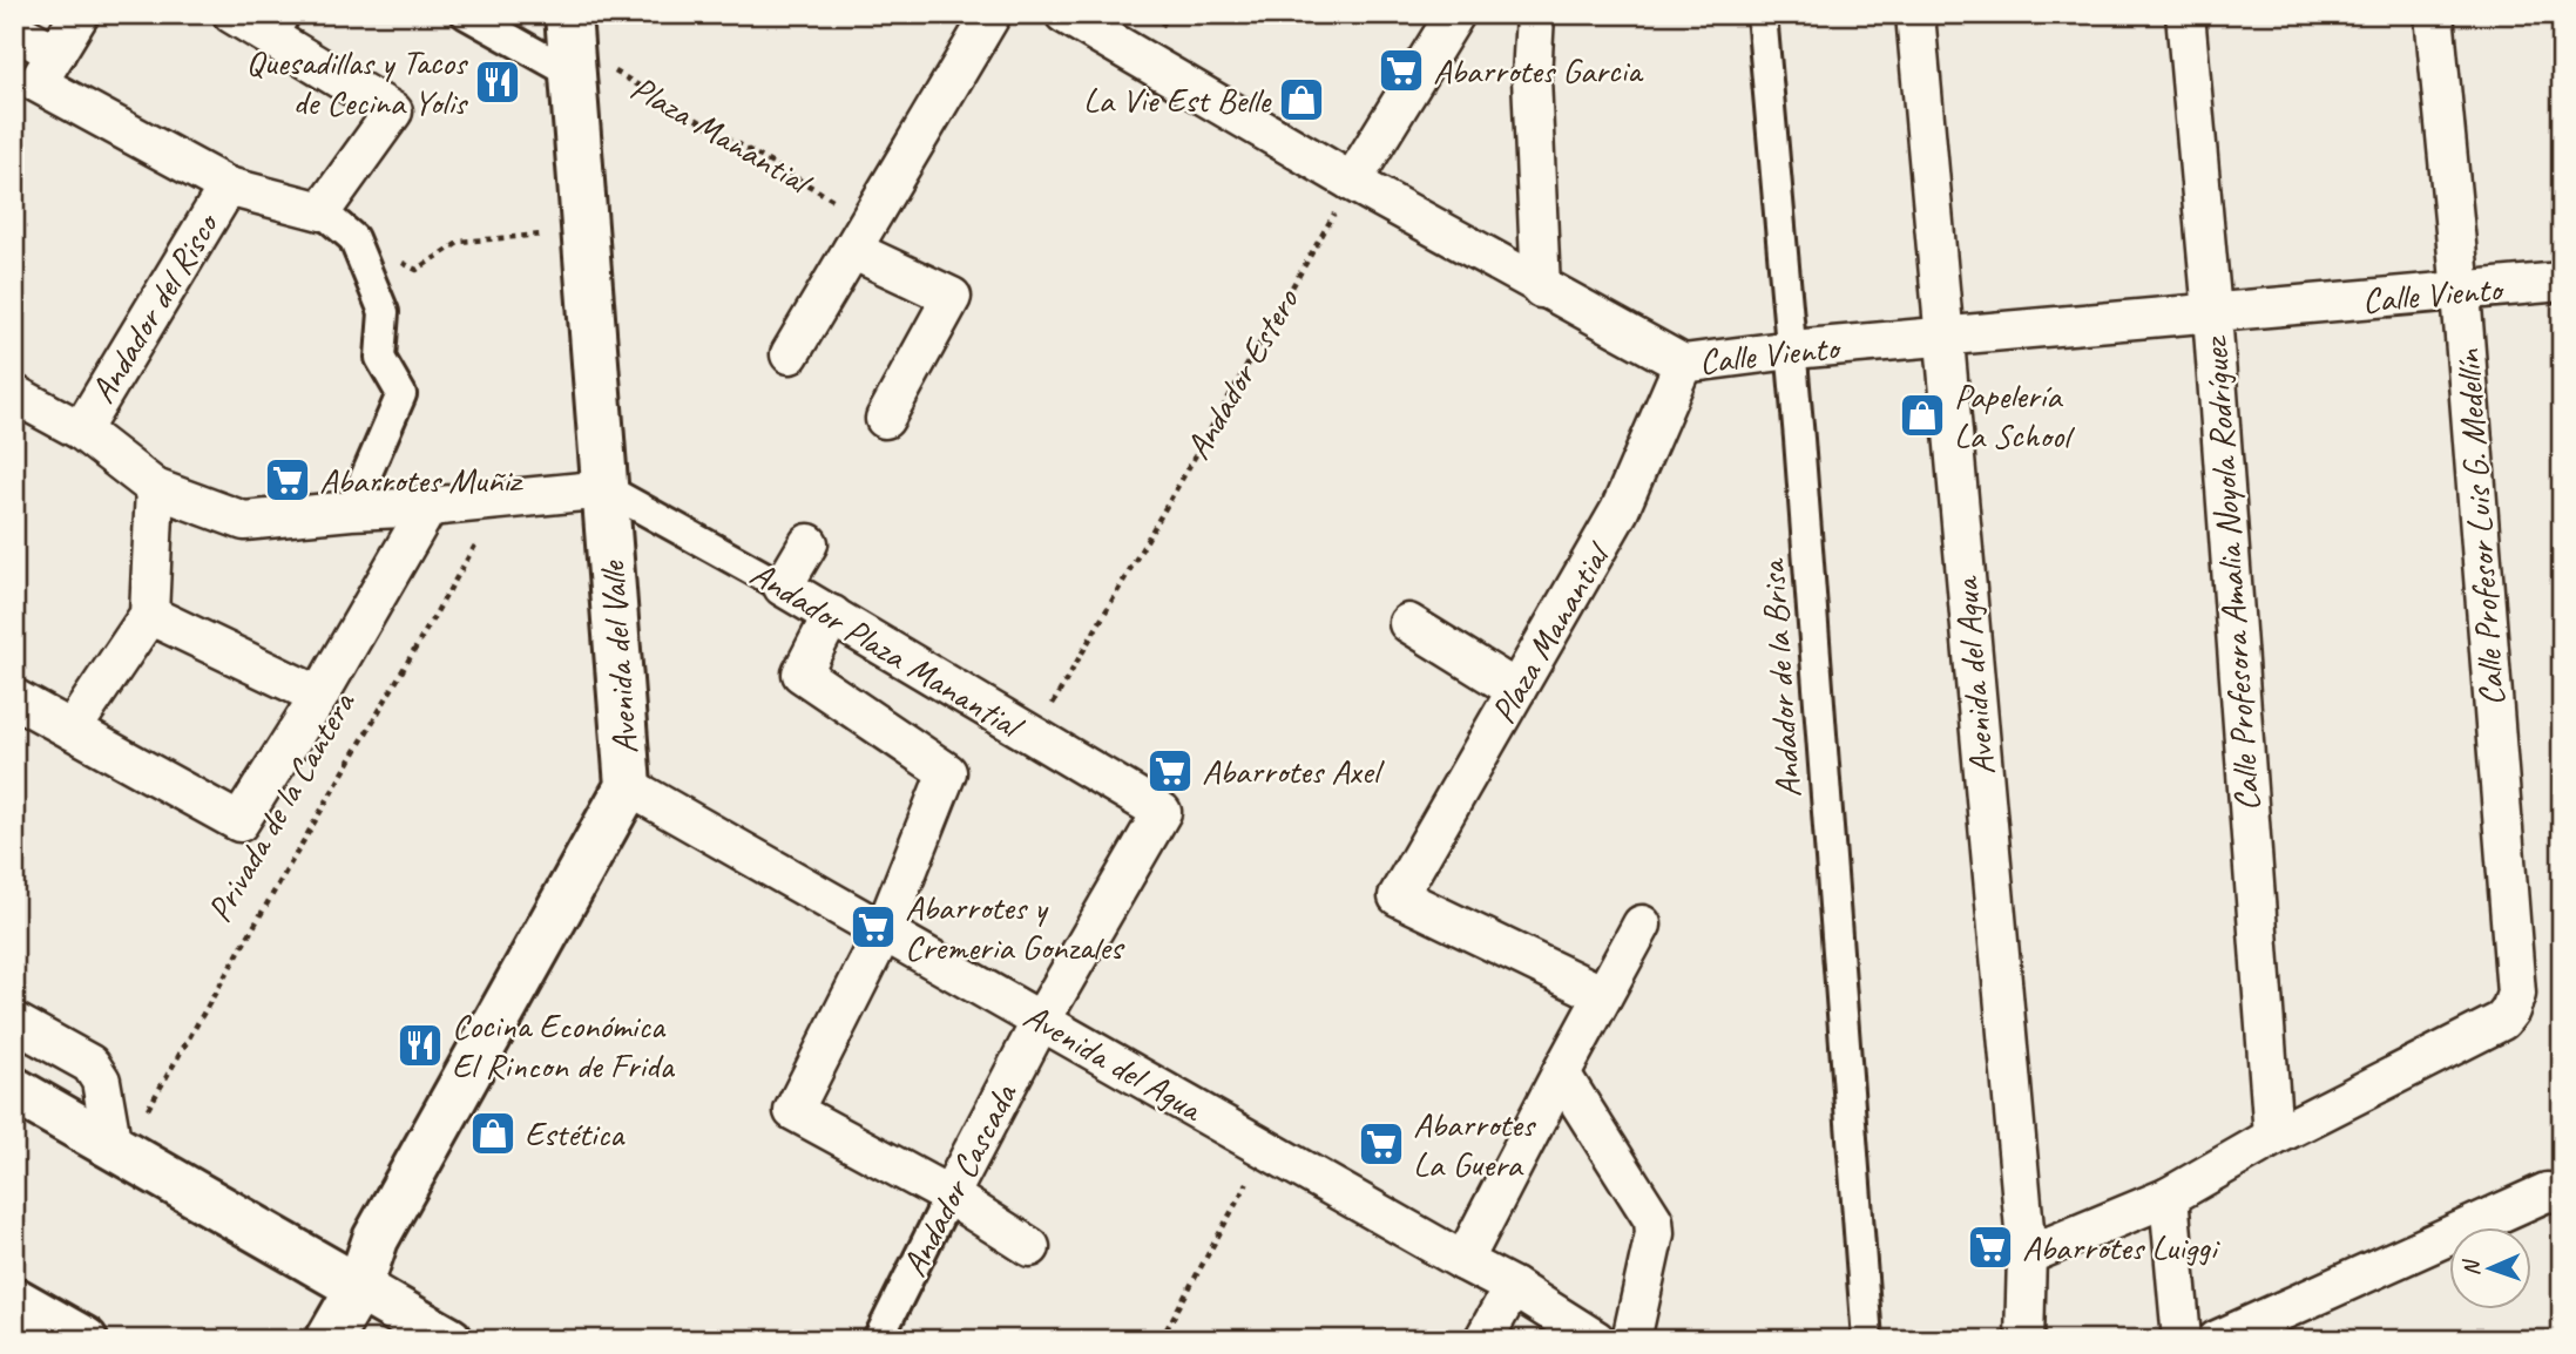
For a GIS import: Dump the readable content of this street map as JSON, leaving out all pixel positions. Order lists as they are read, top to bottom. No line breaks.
{"streets":{"main road":["Avenida del Valle"],"street":["Plaza Manantial","Calle Viento","Andador del Risco","Calle Profesor Luis G. Medellín","Calle Profesora Amalia Noyola Rodríguez","Andador Plaza Manantial","Avenida del Agua","Andador de la Brisa","Andador Cascada"],"path":["Andador Estero","Privada de la Cantera"]},"crossings":[["Plaza Manantial","Calle Viento"],["Plaza Manantial","Avenida del Valle"],["Calle Viento","Andador Estero"],["Calle Viento","Calle Profesor Luis G. Medellín"],["Calle Viento","Calle Profesora Amalia Noyola Rodríguez"],["Calle Viento","Avenida del Agua"],["Calle Viento","Andador de la Brisa"],["Andador Estero","Andador Plaza Manantial"],["Calle Profesor Luis G. Medellín","Calle Profesora Amalia Noyola Rodríguez"],["Andador Plaza Manantial","Avenida del Valle"],["Andador Plaza Manantial","Andador Cascada"],["Avenida del Valle","Avenida del Agua"],["Avenida del Agua","Andador Cascada"]],"places":{"supermarket":["Abarrotes Garcia","Abarrotes Muñiz","Abarrotes Axel","Abarrotes y Cremeria Gonzales","Abarrotes La Guera","Abarrotes Luiggi"],"restaurant":["Quesadillas y Tacos de Cecina Yolis","Cocina Económica El Rincon de Frida"],"shop":["La Vie Est Belle","Papelería La School","Estética"]},"north":"left"}
